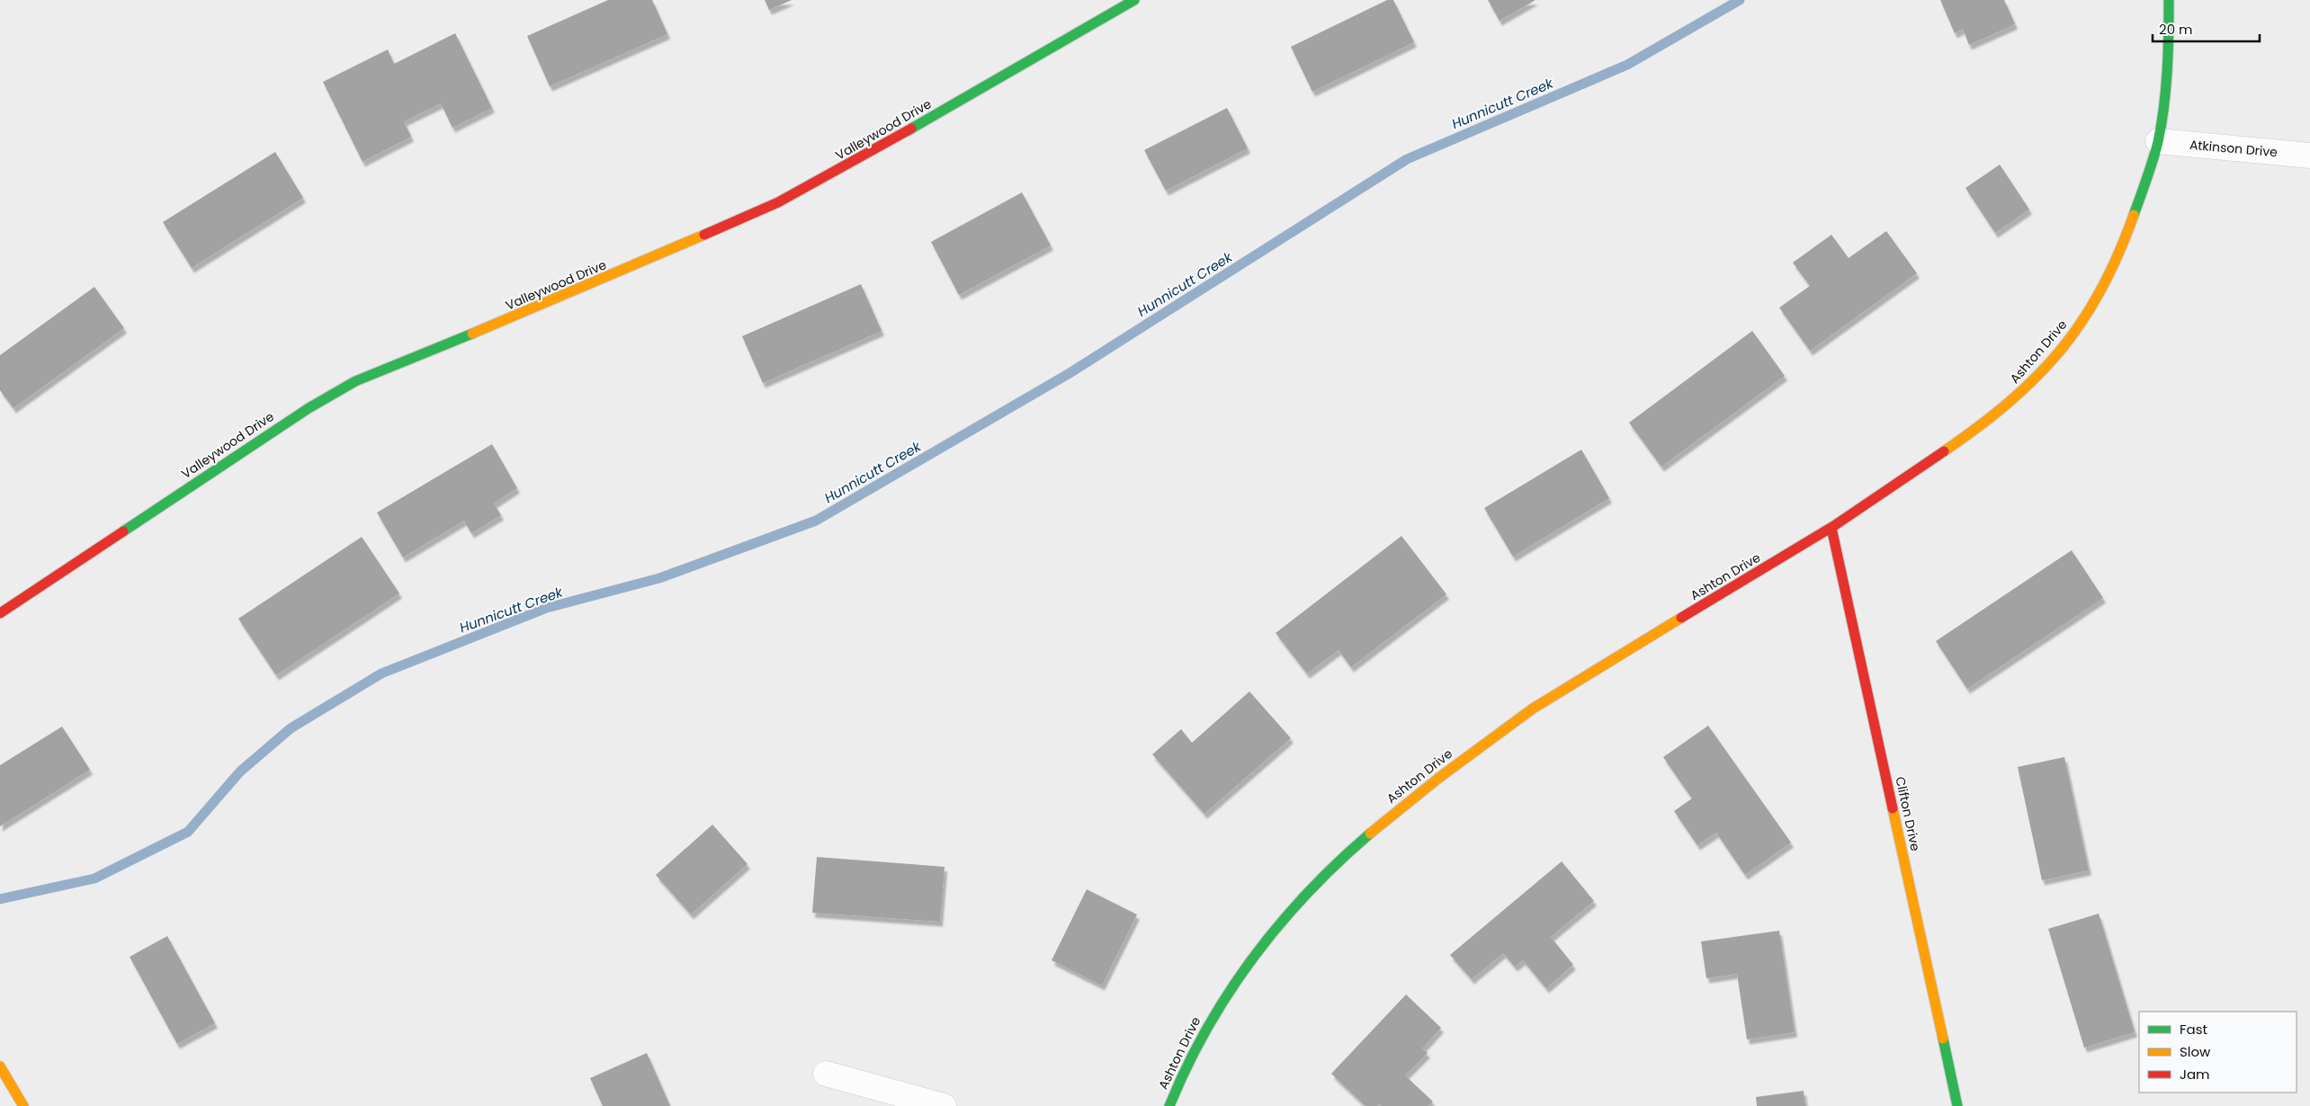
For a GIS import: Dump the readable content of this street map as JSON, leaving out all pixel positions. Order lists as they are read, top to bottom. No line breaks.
{"streets":{"street":["Valleywood Drive","Atkinson Drive","Ashton Drive","Clifton Drive"]},"crossings":[["Atkinson Drive","Ashton Drive"],["Ashton Drive","Clifton Drive"]],"water":["Hunnicutt Creek"],"legend":["Fast","Slow","Jam"],"scale_bar":"20 m"}
